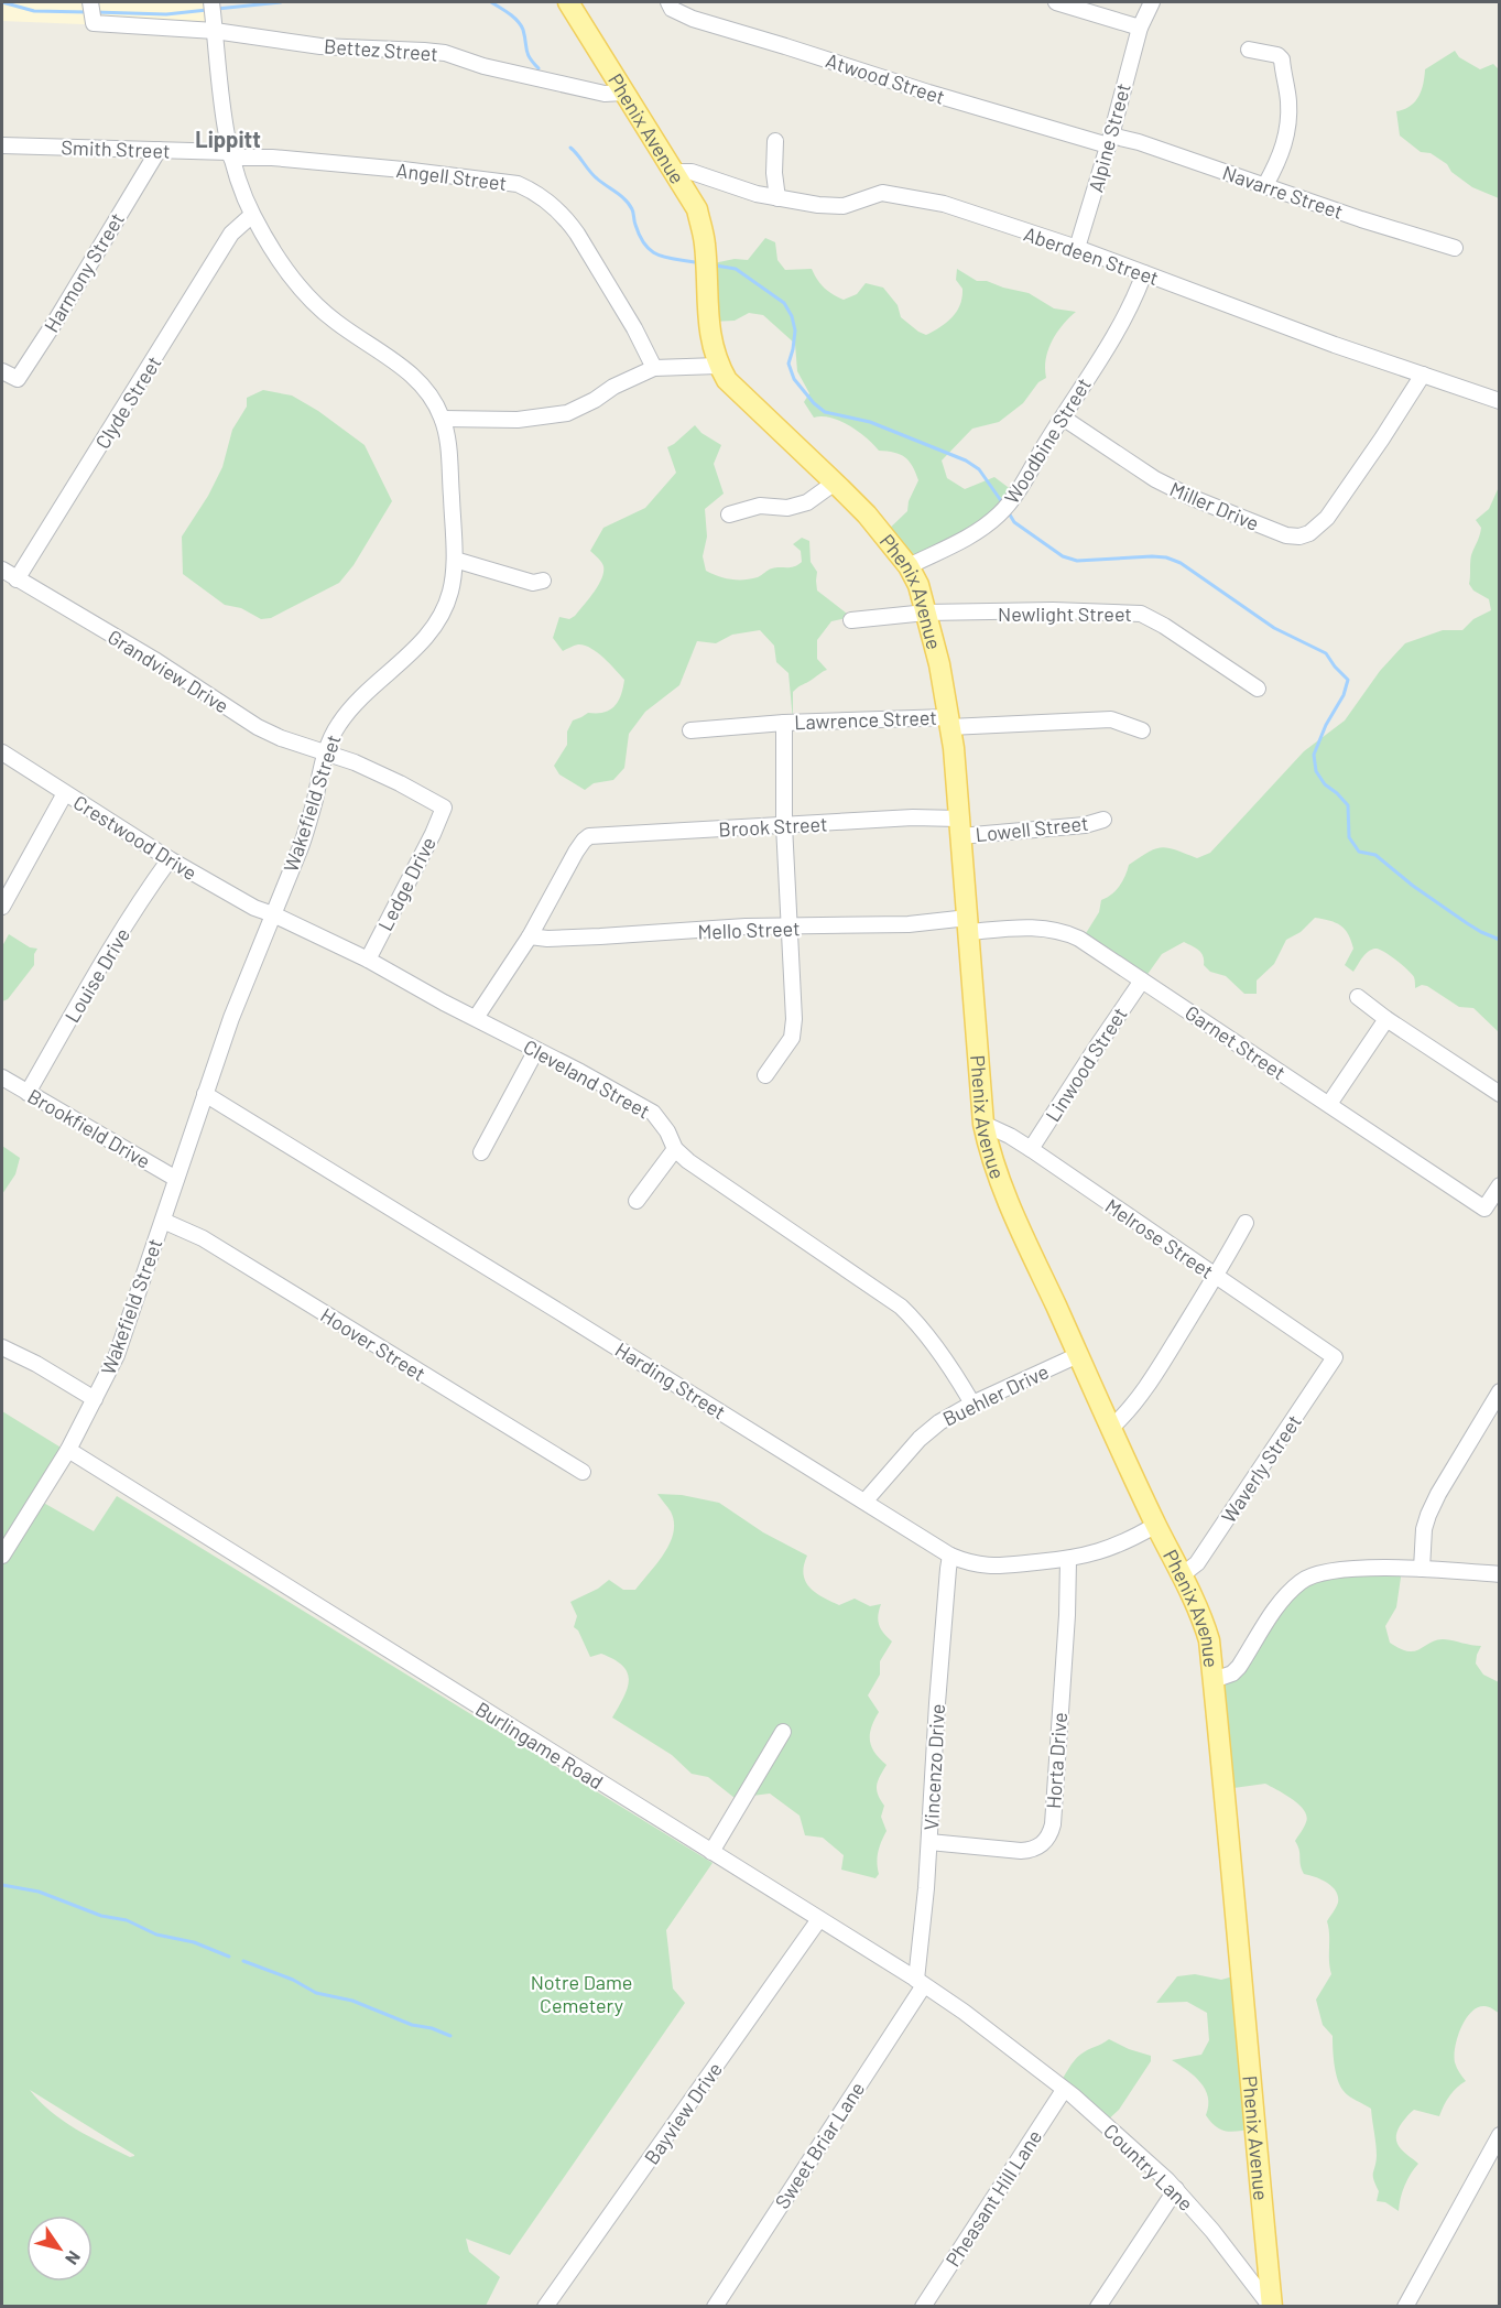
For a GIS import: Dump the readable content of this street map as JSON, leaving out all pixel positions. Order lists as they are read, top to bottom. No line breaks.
{"streets":{"main road":["Phenix Avenue"],"street":["Bettez Street","Atwood Street","Alpine Street","Smith Street","Angell Street","Navarre Street","Aberdeen Street","Harmony Street","Clyde Street","Woodbine Street","Miller Drive","Newlight Street","Grandview Drive","Lawrence Street","Wakefield Street","Brook Street","Lowell Street","Crestwood Drive","Ledge Drive","Mello Street","Louise Drive","Garnet Street","Linwood Street","Cleveland Street","Brookfield Drive","Melrose Street","Hoover Street","Harding Street","Buehler Drive","Waverly Street","Burlingame Road","Horta Drive","Vincenzo Drive","Bayview Drive","Sweet Briar Lane","Country Lane","Pheasant Hill Lane"]},"crossings":[["Bettez Street","Phenix Avenue"],["Bettez Street","Wakefield Street"],["Atwood Street","Alpine Street"],["Atwood Street","Navarre Street"],["Phenix Avenue","Aberdeen Street"],["Phenix Avenue","Woodbine Street"],["Phenix Avenue","Newlight Street"],["Phenix Avenue","Lawrence Street"],["Phenix Avenue","Brook Street"],["Phenix Avenue","Lowell Street"],["Phenix Avenue","Mello Street"],["Phenix Avenue","Garnet Street"],["Phenix Avenue","Melrose Street"],["Phenix Avenue","Harding Street"],["Phenix Avenue","Buehler Drive"],["Phenix Avenue","Waverly Street"],["Phenix Avenue","Country Lane"],["Alpine Street","Navarre Street"],["Alpine Street","Aberdeen Street"],["Smith Street","Angell Street"],["Smith Street","Harmony Street"],["Smith Street","Wakefield Street"],["Angell Street","Wakefield Street"],["Aberdeen Street","Woodbine Street"],["Aberdeen Street","Miller Drive"],["Clyde Street","Grandview Drive"],["Clyde Street","Wakefield Street"],["Woodbine Street","Miller Drive"],["Grandview Drive","Wakefield Street"],["Grandview Drive","Ledge Drive"],["Wakefield Street","Crestwood Drive"],["Wakefield Street","Cleveland Street"],["Wakefield Street","Brookfield Drive"],["Wakefield Street","Hoover Street"],["Wakefield Street","Harding Street"],["Wakefield Street","Burlingame Road"],["Brook Street","Lowell Street"],["Brook Street","Mello Street"],["Crestwood Drive","Louise Drive"],["Crestwood Drive","Cleveland Street"],["Ledge Drive","Cleveland Street"],["Mello Street","Garnet Street"],["Louise Drive","Brookfield Drive"],["Garnet Street","Linwood Street"],["Linwood Street","Melrose Street"],["Cleveland Street","Buehler Drive"],["Melrose Street","Waverly Street"],["Harding Street","Buehler Drive"],["Harding Street","Horta Drive"],["Harding Street","Vincenzo Drive"],["Burlingame Road","Vincenzo Drive"],["Burlingame Road","Bayview Drive"],["Burlingame Road","Sweet Briar Lane"],["Burlingame Road","Country Lane"],["Horta Drive","Vincenzo Drive"],["Vincenzo Drive","Sweet Briar Lane"],["Country Lane","Pheasant Hill Lane"]],"districts":["Lippitt"],"parks":["Notre Dame Cemetery"],"north":"bottom right"}
